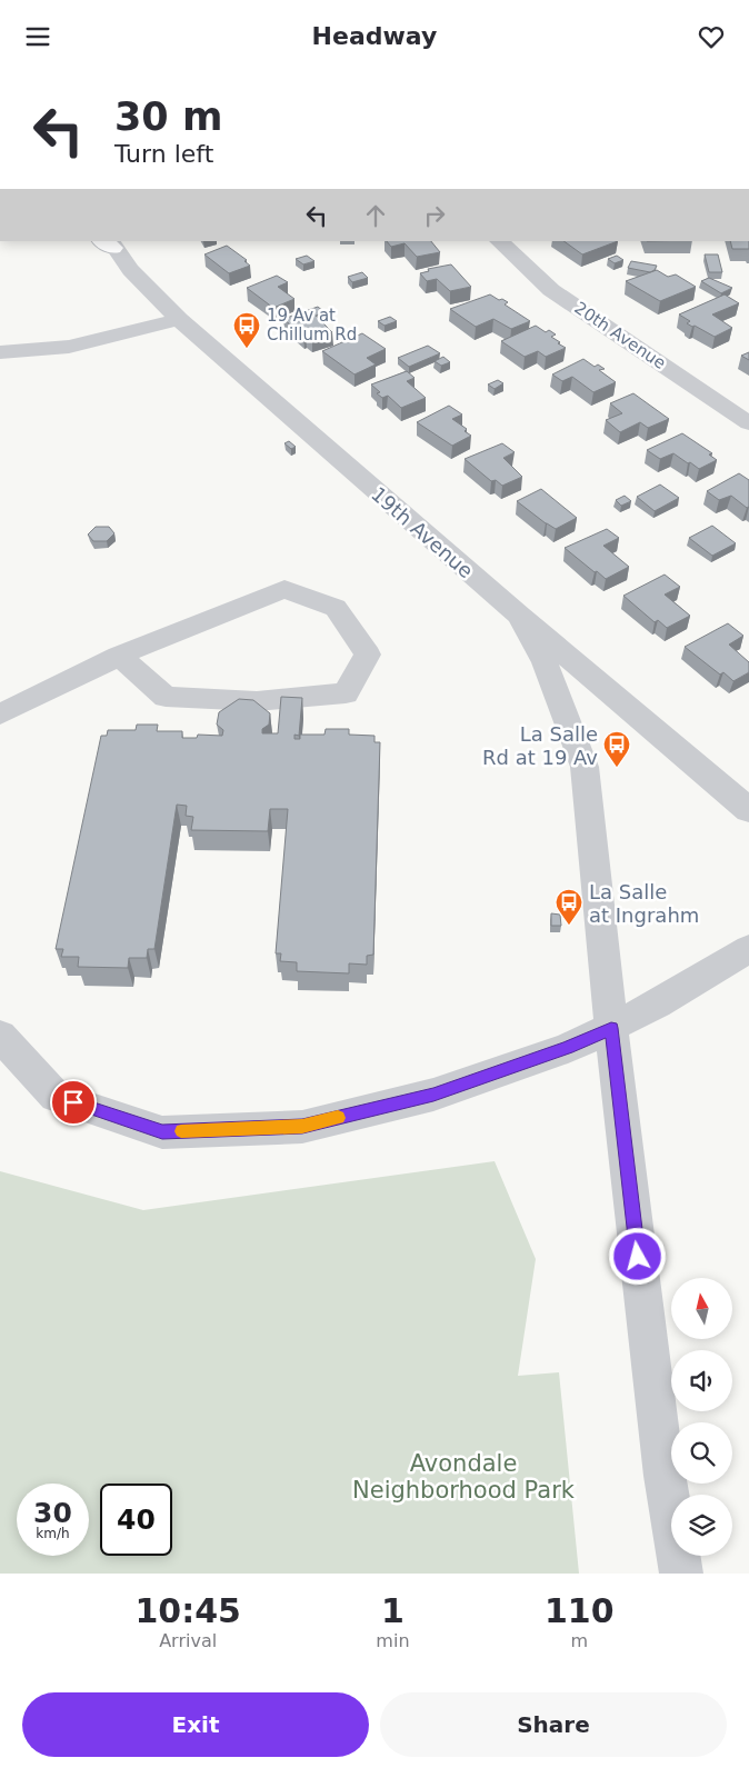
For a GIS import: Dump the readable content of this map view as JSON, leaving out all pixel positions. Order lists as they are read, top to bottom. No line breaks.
{"streets":{"street":["20th Avenue","19th Avenue"]},"parks":["Avondale Neighborhood Park"],"places":{"bus stop":["19 Av at Chillum Rd","La Salle Rd at 19 Av","La Salle at Ingrahm"]},"north":"top","page":{"header":"Headway","turn":["30 m","Turn left"],"speed":"30 km/h","limit":"40","eta":["10:45","Arrival","1","min","110","m"],"buttons":["Exit","Share"]}}
